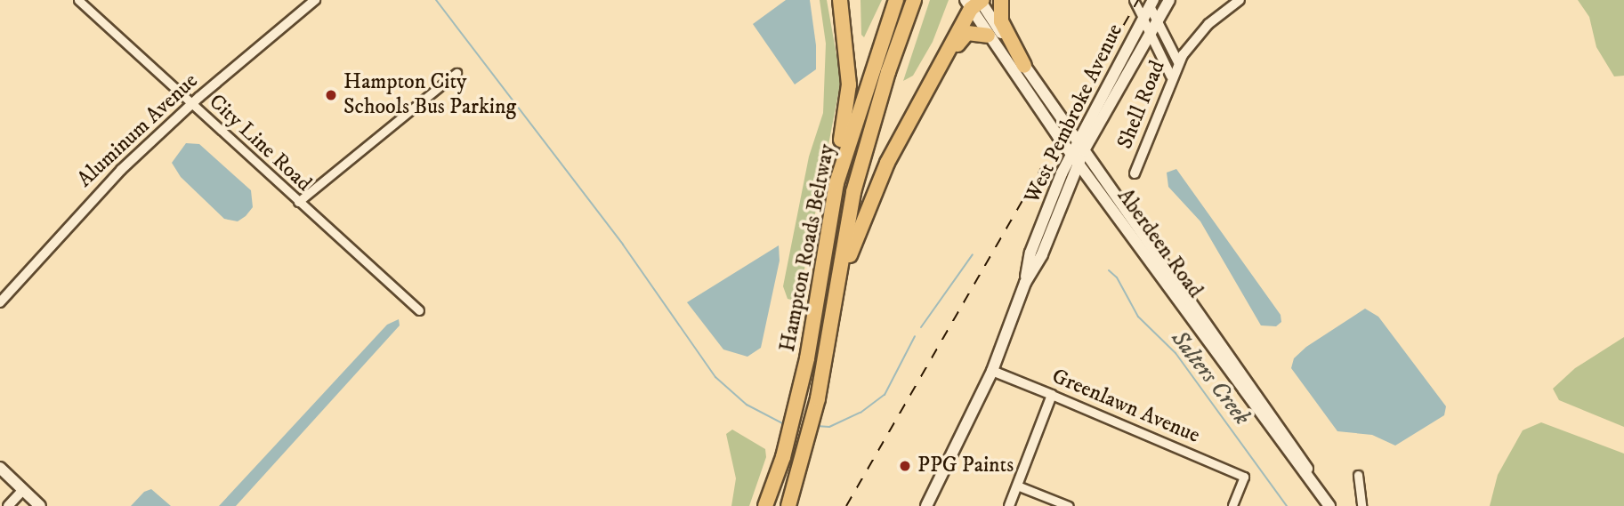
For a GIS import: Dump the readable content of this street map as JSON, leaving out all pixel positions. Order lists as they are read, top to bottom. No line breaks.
{"streets":{"highway":["Hampton Roads Beltway"],"main road":["West Pembroke Avenue","Aberdeen Road"],"street":["Shell Road","Aluminum Avenue","City Line Road","Greenlawn Avenue"]},"crossings":[["West Pembroke Avenue","Aberdeen Road"],["West Pembroke Avenue","Greenlawn Avenue"],["Aluminum Avenue","City Line Road"]],"water":["Salters Creek"],"places":["Hampton City Schools Bus Parking","PPG Paints"]}
